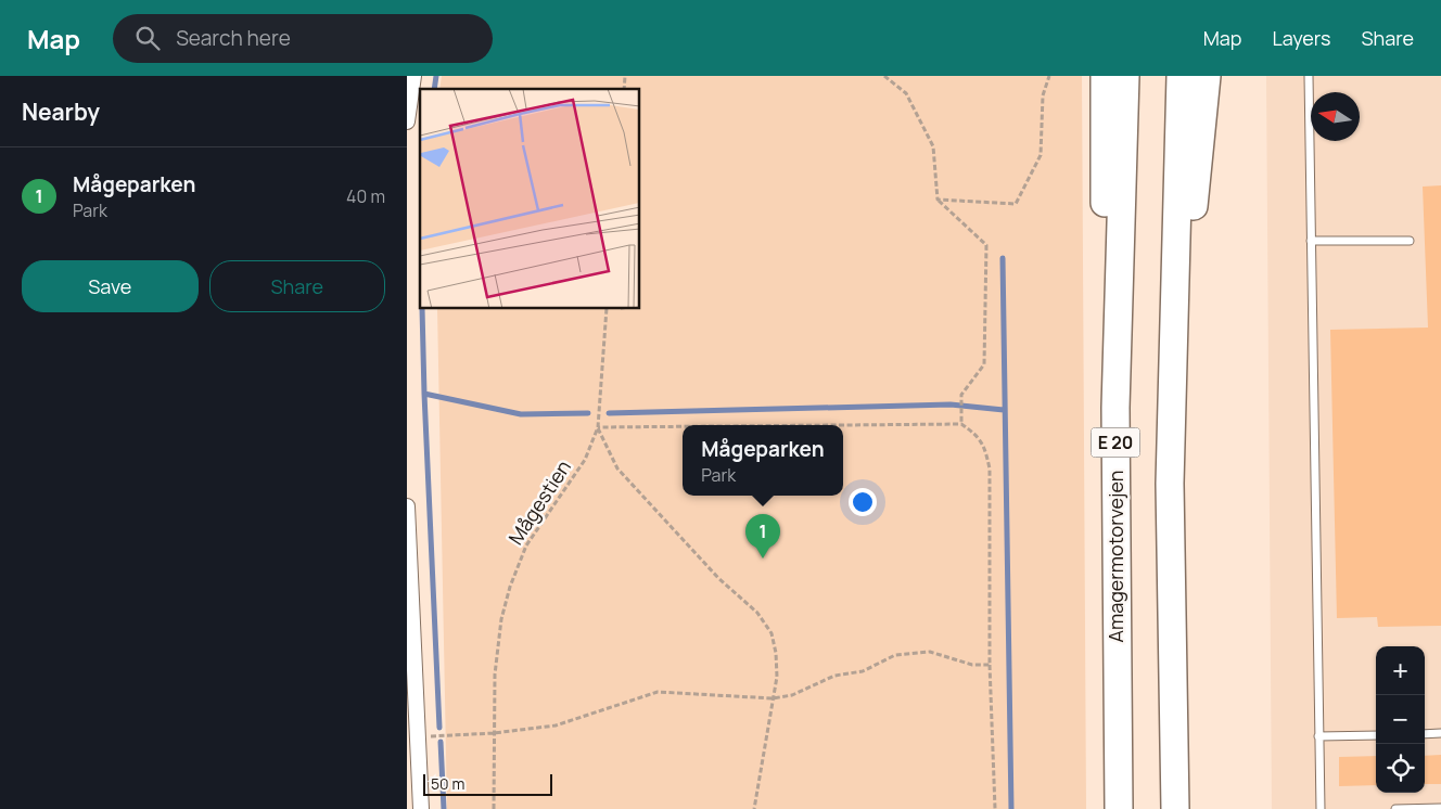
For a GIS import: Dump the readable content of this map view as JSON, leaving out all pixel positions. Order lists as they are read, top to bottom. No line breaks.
{"streets":{"highway":["E 20","Amagermotorvejen"],"path":["Mågestien"]},"scale_bar":"50 m","north":"left","page":{"header":"Map","search":"Search here","nav":["Map","Layers","Share"],"heading":"Nearby","list":[{"mark":"1","name":"Mågeparken","note":"Park","value":"40 m"}],"buttons":["Save","Share"],"popup":["Mågeparken","Park"],"pins":"1","map_buttons":["+","−"],"scale":"50 m"}}
